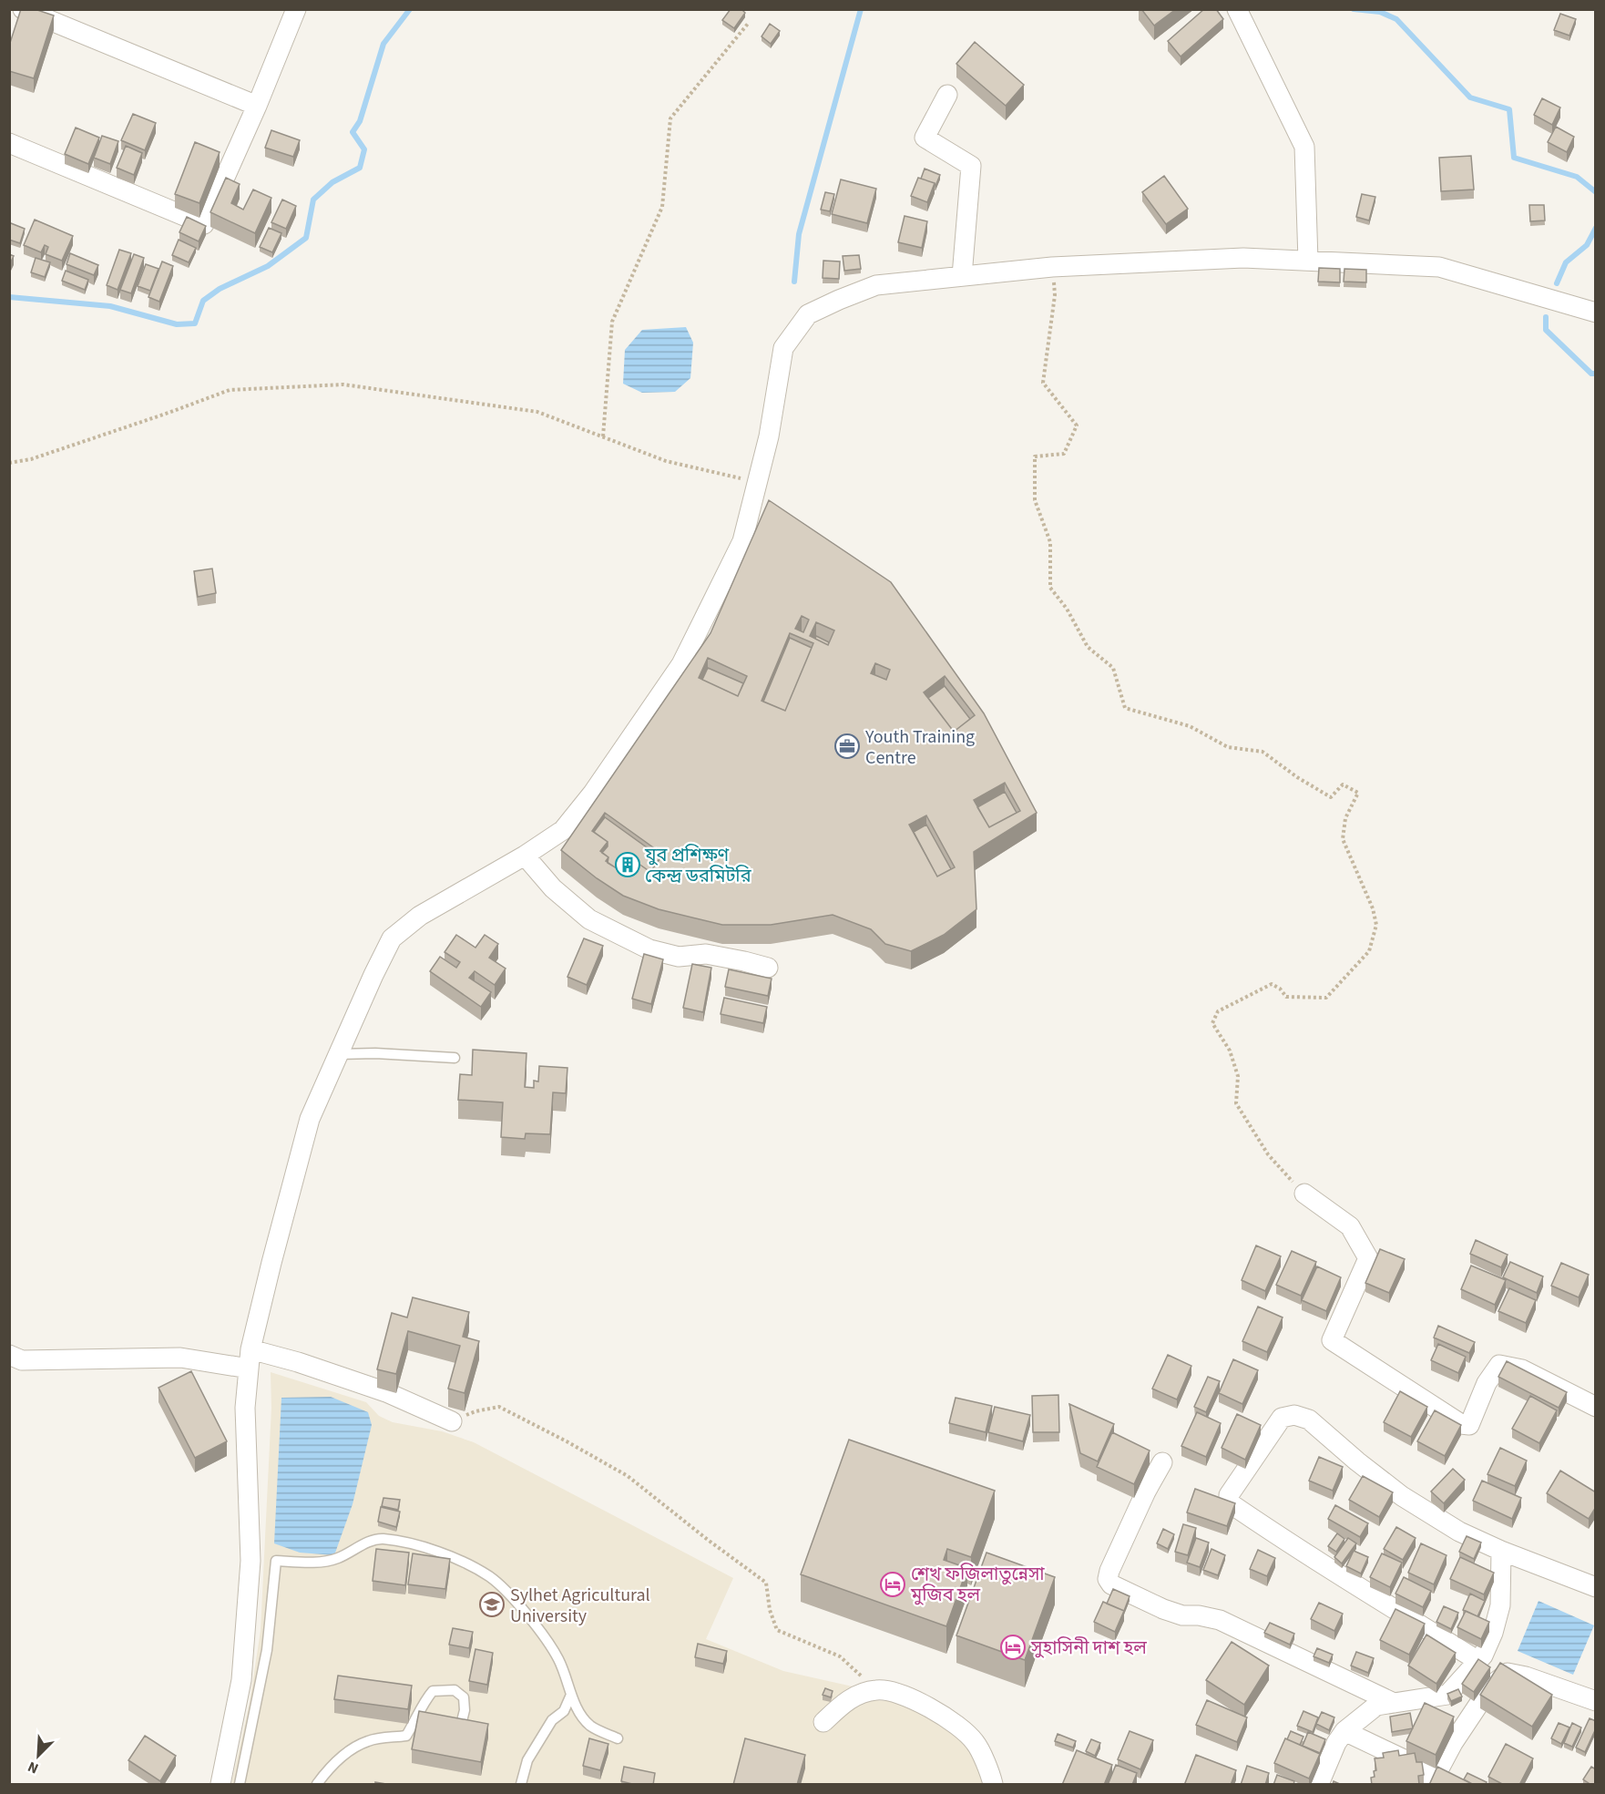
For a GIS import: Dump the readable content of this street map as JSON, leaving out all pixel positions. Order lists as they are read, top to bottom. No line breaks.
{"places":{"office":["Youth Training Centre"],"building":["যুব প্রশিক্ষণ কেন্দ্র ডরমিটরি"],"hotel":["শেখ ফজিলাতুন্নেসা মুজিব হল","সুহাসিনী দাশ হল"],"school or university":["Sylhet Agricultural University"]},"north":"bottom left"}
